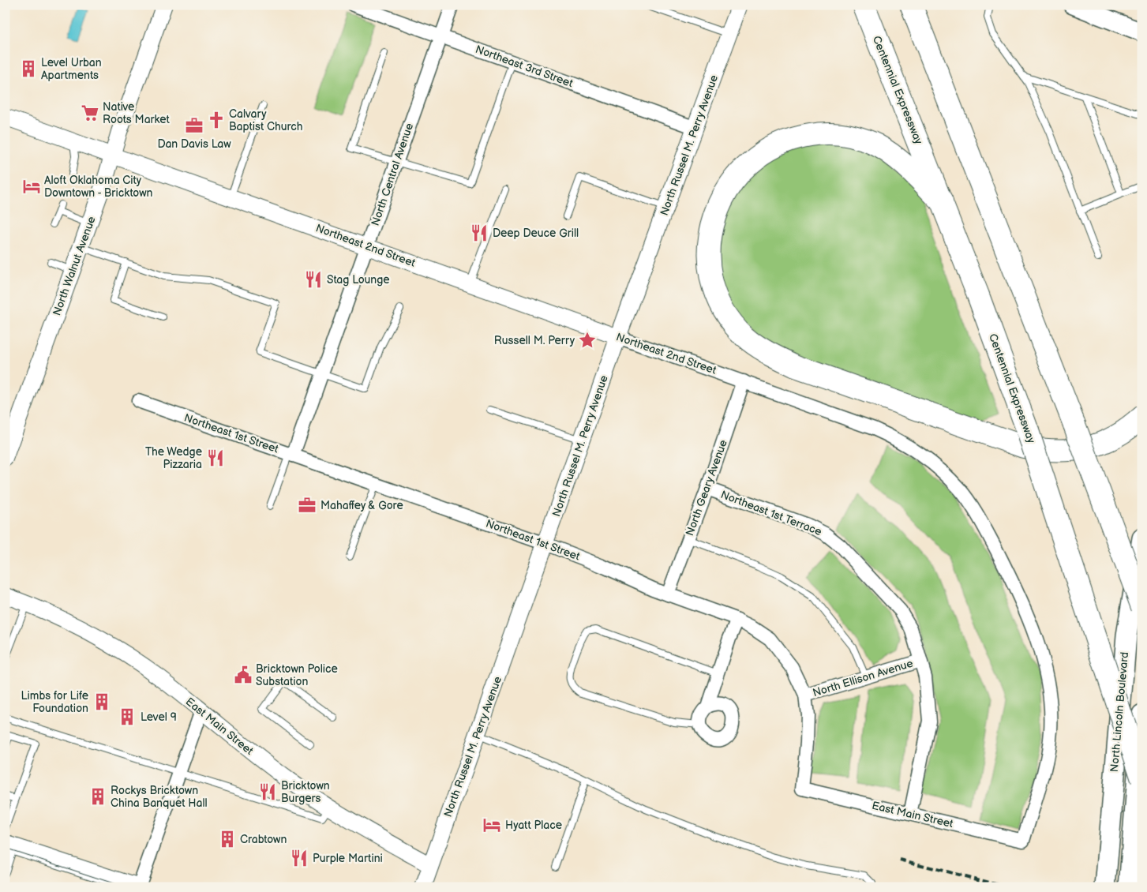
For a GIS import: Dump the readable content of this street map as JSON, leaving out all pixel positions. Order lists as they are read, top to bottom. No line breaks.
{"streets":{"highway":["Centennial Expressway"],"main road":["North Lincoln Boulevard"],"street":["Northeast 3rd Street","North Russel M. Perry Avenue","North Central Avenue","Northeast 2nd Street","North Walnut Avenue","Northeast 1st Street","North Geary Avenue","Northeast 1st Terrace","North Ellison Avenue","East Main Street"]},"crossings":[["Northeast 3rd Street","North Russel M. Perry Avenue"],["Northeast 3rd Street","North Central Avenue"],["North Russel M. Perry Avenue","Northeast 2nd Street"],["North Russel M. Perry Avenue","Northeast 1st Street"],["North Russel M. Perry Avenue","East Main Street"],["North Central Avenue","Northeast 2nd Street"],["North Central Avenue","Northeast 1st Street"],["Northeast 2nd Street","North Walnut Avenue"],["Northeast 2nd Street","North Geary Avenue"],["Northeast 2nd Street","East Main Street"],["Northeast 1st Street","North Geary Avenue"],["Northeast 1st Street","North Ellison Avenue"],["Northeast 1st Street","East Main Street"],["North Geary Avenue","Northeast 1st Terrace"],["Northeast 1st Terrace","North Ellison Avenue"],["Northeast 1st Terrace","East Main Street"]],"places":{"building":["Level Urban Apartments","Limbs for Life Foundation","Level 9","Rockys Bricktown China Banquet Hall","Crabtown"],"supermarket":["Native Roots Market"],"church":["Calvary Baptist Church"],"office":["Dan Davis Law","Mahaffey & Gore"],"hotel":["Aloft Oklahoma City Downtown - Bricktown","Hyatt Place"],"restaurant":["Deep Deuce Grill","Stag Lounge","The Wedge Pizzaria","Bricktown Burgers","Purple Martini"],"place":["Russell M. Perry"],"public building":["Bricktown Police Substation"]}}
